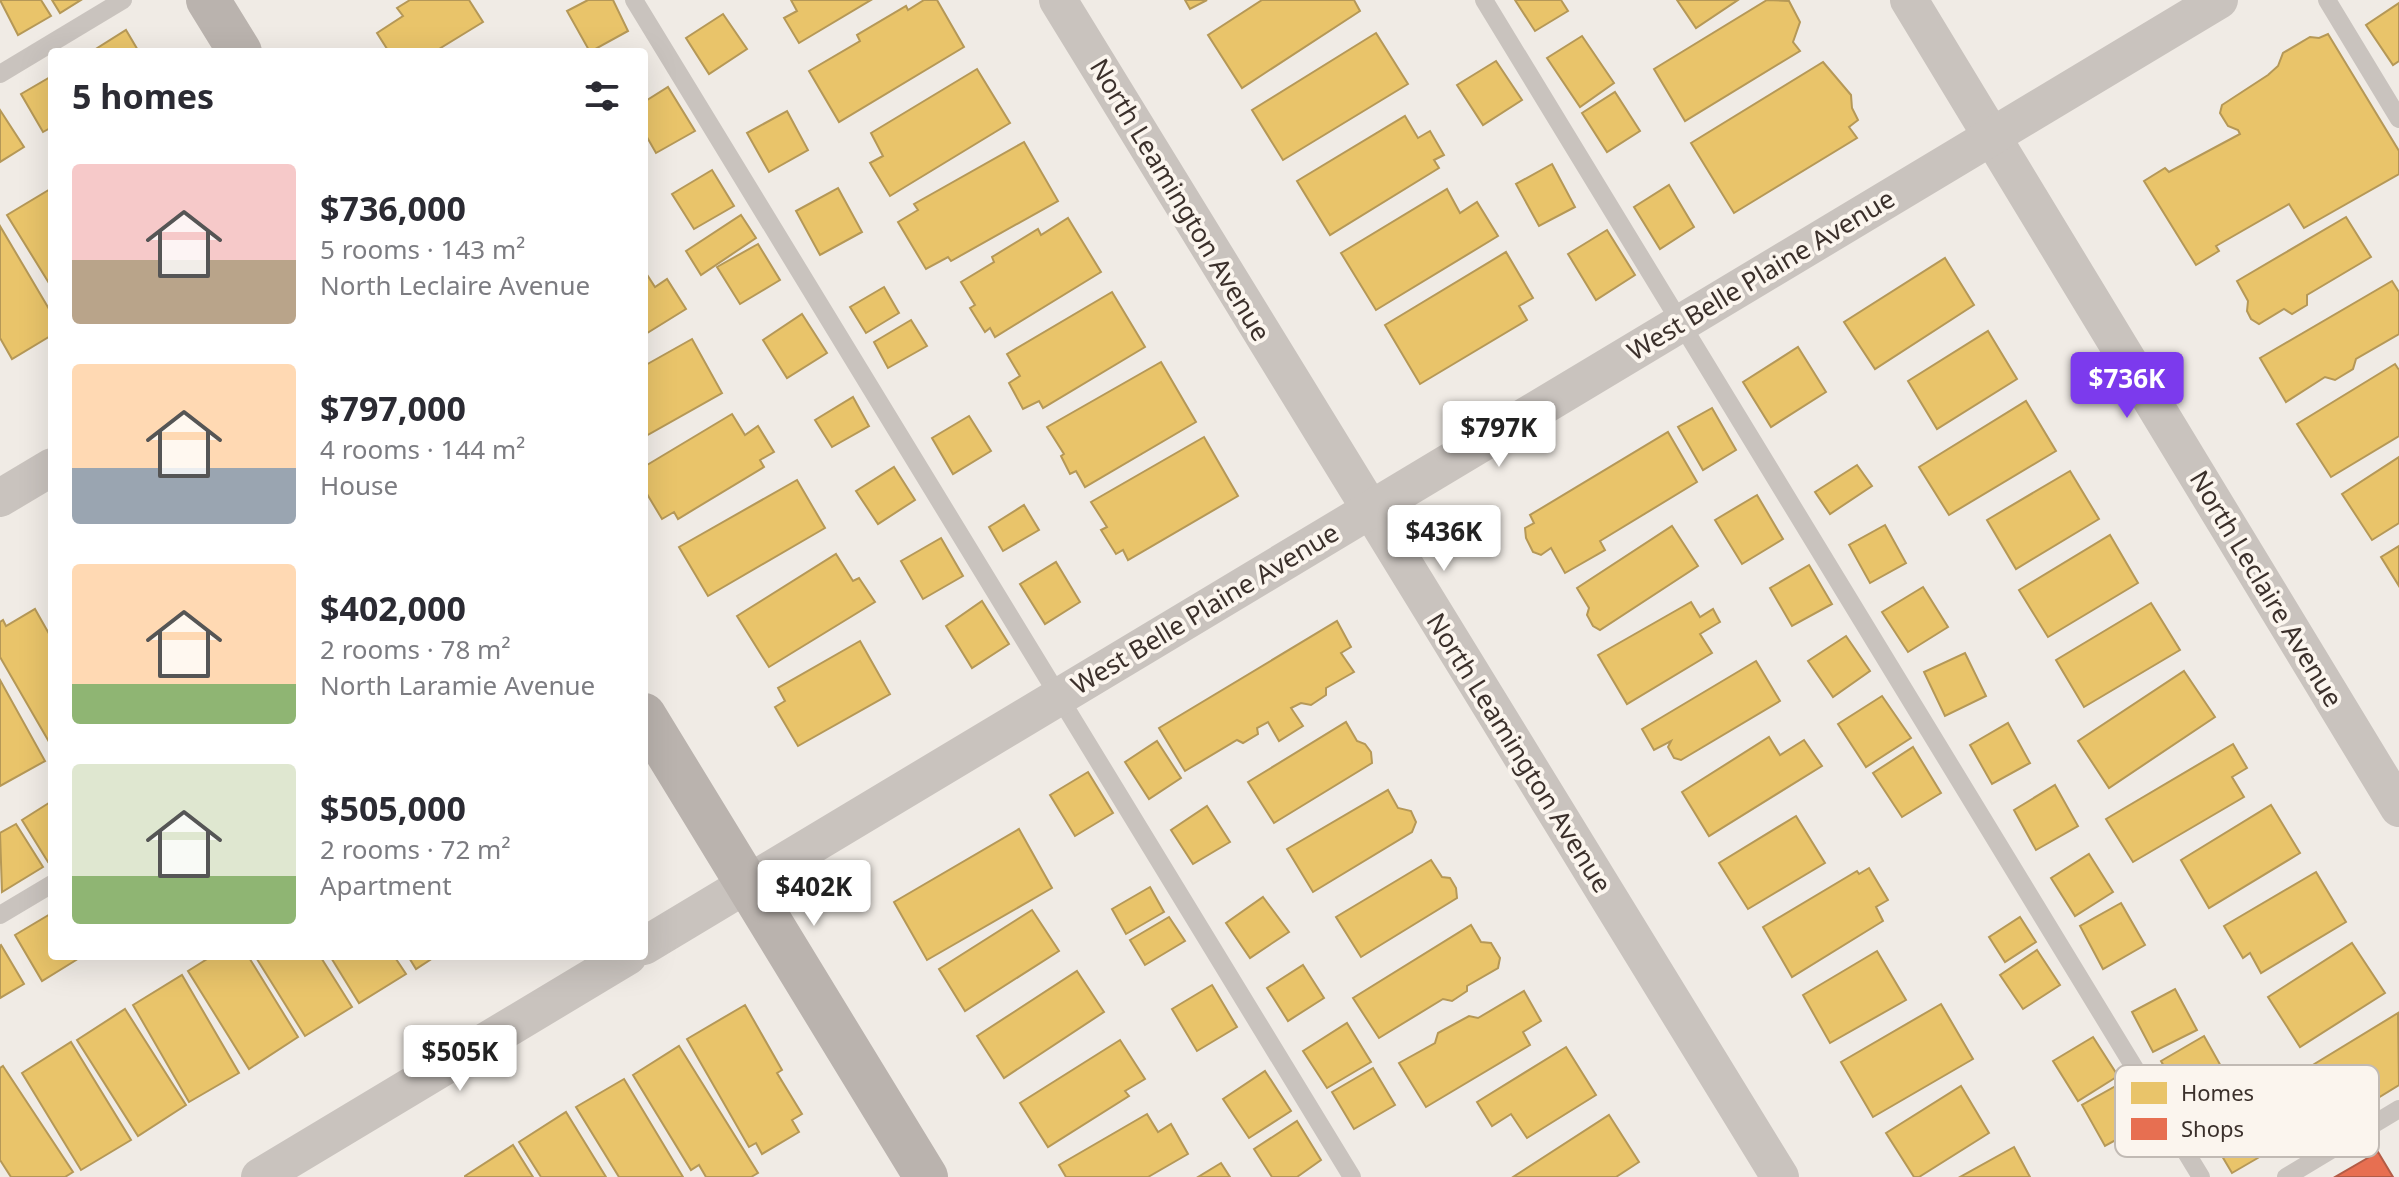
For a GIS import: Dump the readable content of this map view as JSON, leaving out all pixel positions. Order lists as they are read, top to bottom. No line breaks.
{"streets":{"street":["North Leamington Avenue","West Belle Plaine Avenue","North Leclaire Avenue"]},"crossings":[["North Leamington Avenue","West Belle Plaine Avenue"],["West Belle Plaine Avenue","North Leclaire Avenue"]],"legend":["Homes","Shops"],"page":{"heading":"5 homes","list":[{"name":"$736,000","note":"5 rooms · 143 m² · North Leclaire Avenue"},{"name":"$797,000","note":"4 rooms · 144 m² · House"},{"name":"$402,000","note":"2 rooms · 78 m² · North Laramie Avenue"},{"name":"$505,000","note":"2 rooms · 72 m² · Apartment"}],"price":["$736K","$797K","$436K","$402K","$505K"]}}
